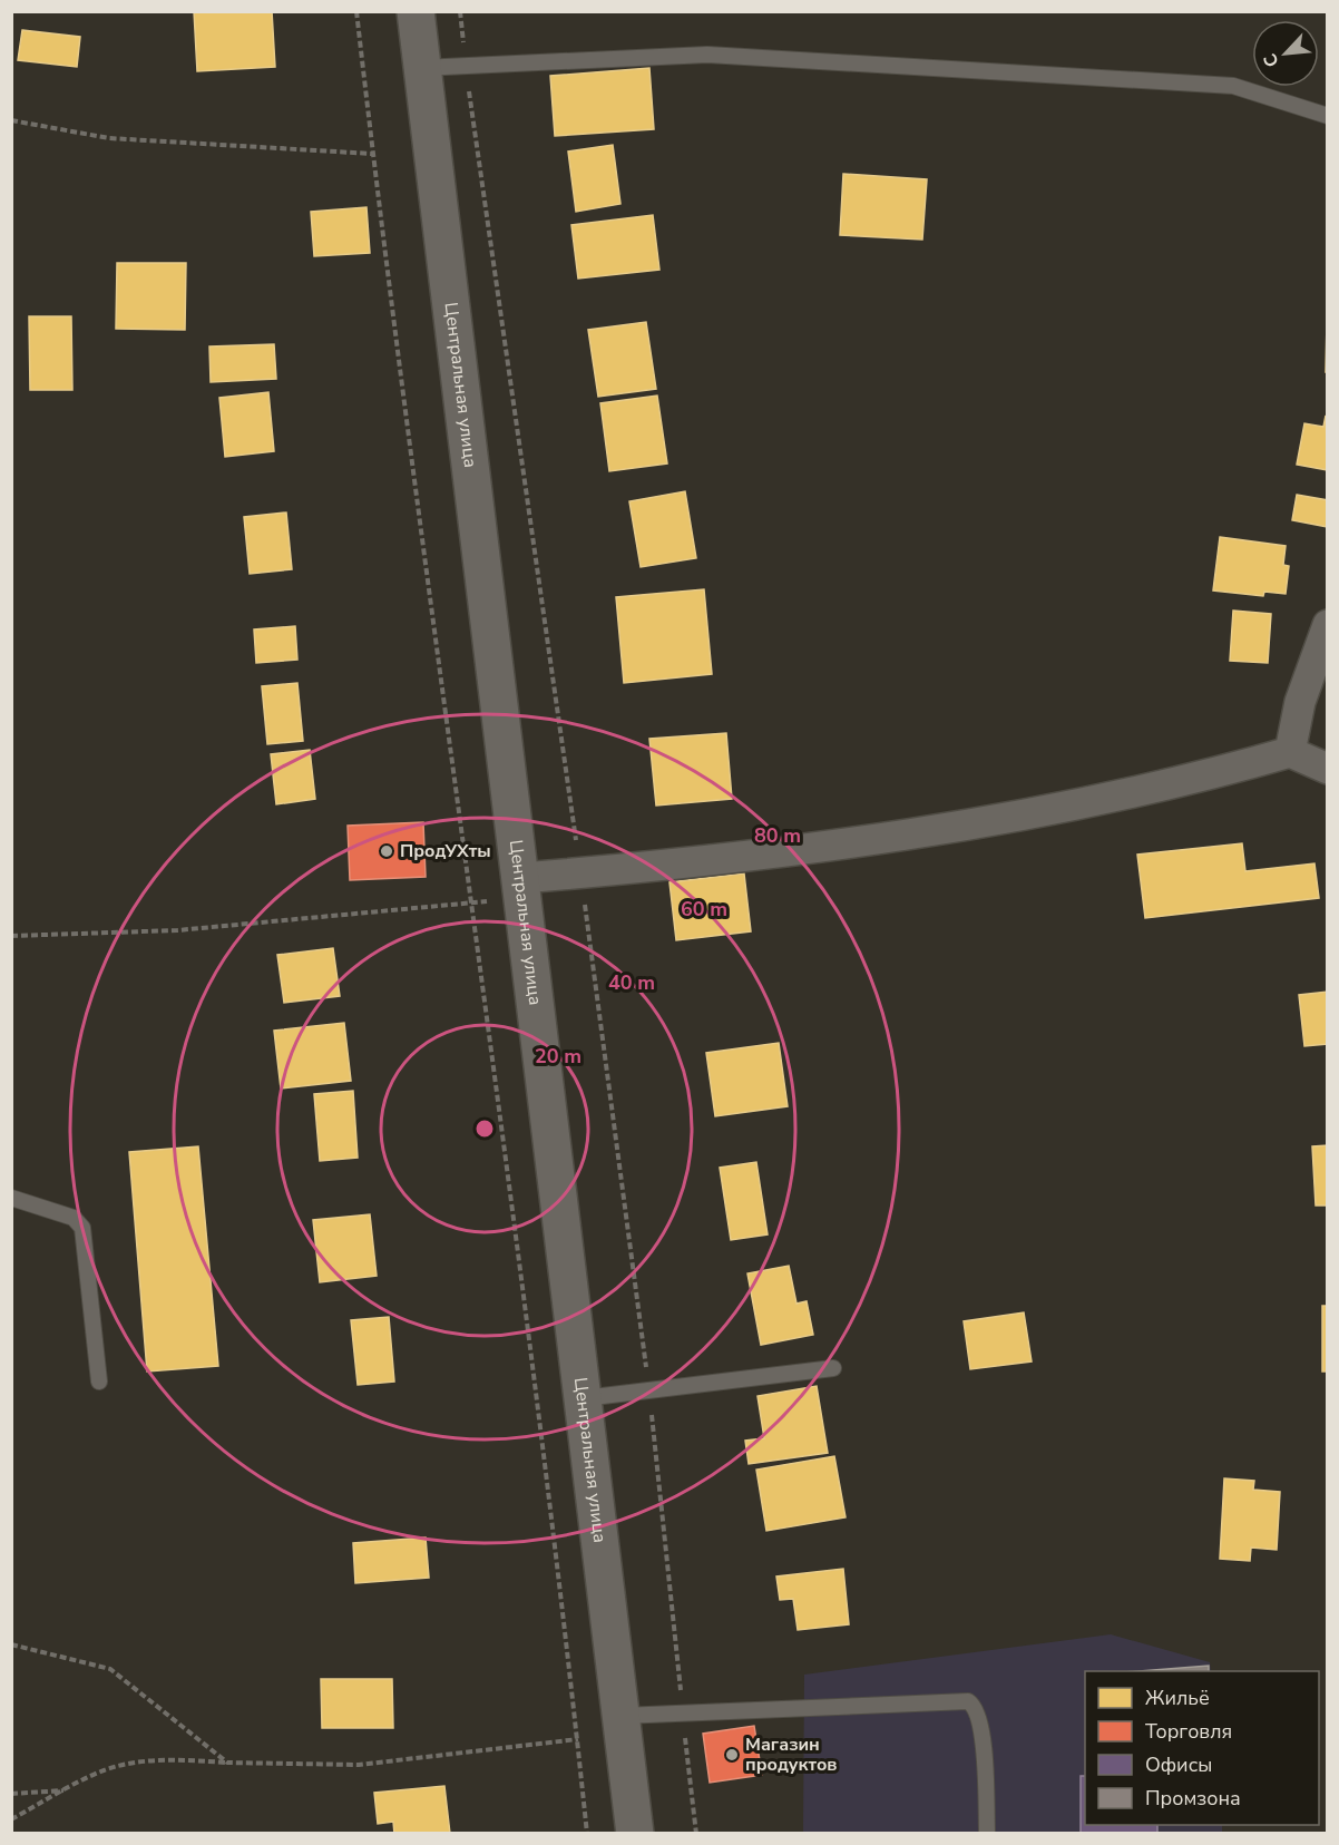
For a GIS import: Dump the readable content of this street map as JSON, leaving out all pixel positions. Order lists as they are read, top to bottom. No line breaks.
{"streets":{"main road":["Центральная улица"]},"places":["ПродУХты","Магазин продуктов"],"legend":["Жильё","Торговля","Офисы","Промзона"],"north":"bottom left","rings":["80 m","60 m","40 m","20 m"]}
